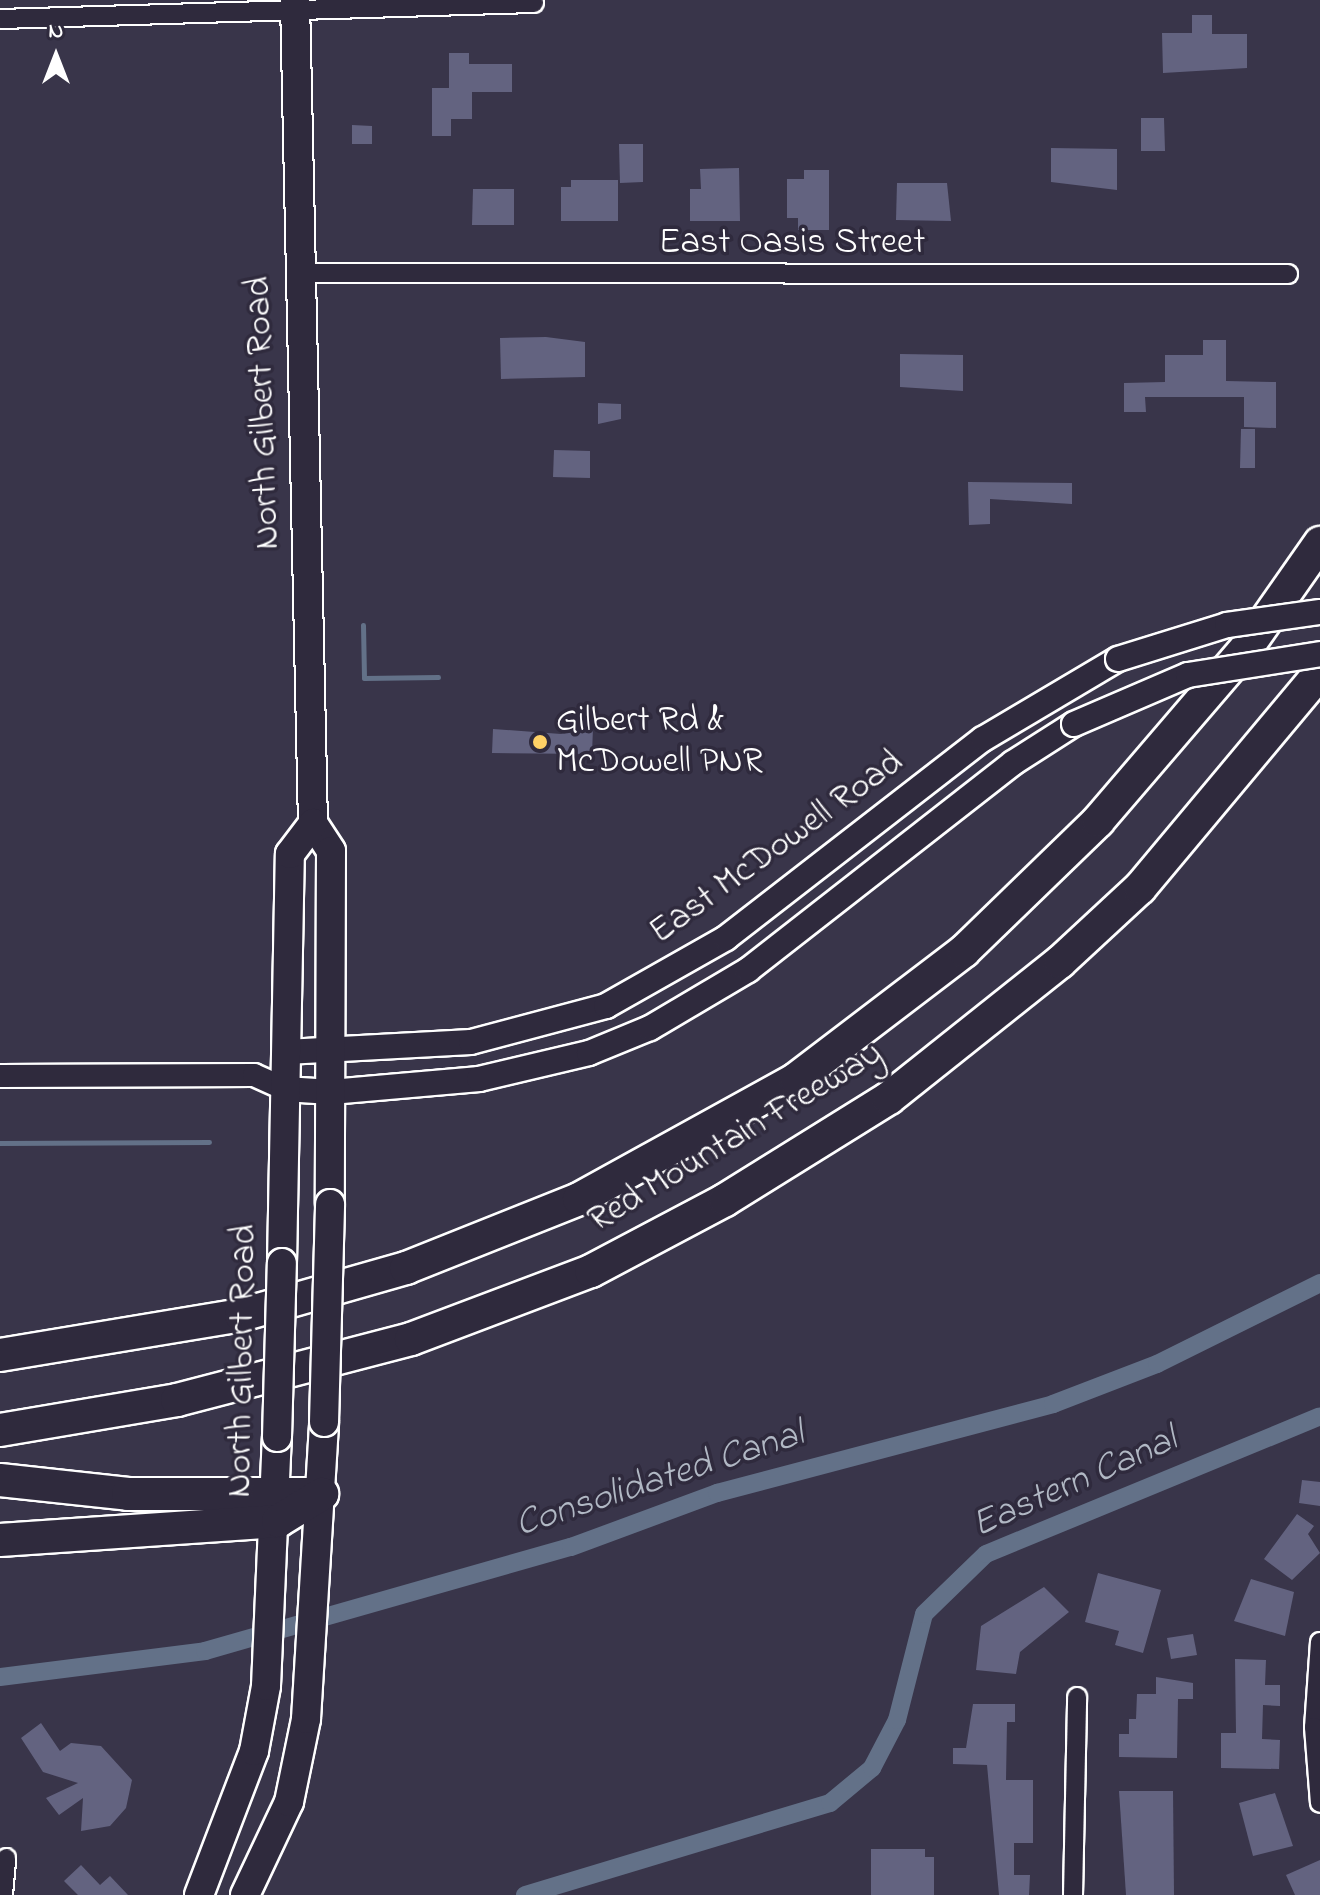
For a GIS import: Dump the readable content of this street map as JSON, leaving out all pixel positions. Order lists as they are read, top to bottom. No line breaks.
{"streets":{"highway":["Red Mountain Freeway"],"main road":["North Gilbert Road","East McDowell Road"],"street":["East Oasis Street"]},"crossings":[["East Oasis Street","North Gilbert Road"],["North Gilbert Road","East McDowell Road"]],"water":["Consolidated Canal","Eastern Canal"],"places":["Gilbert Rd & McDowell PNR"],"north":"top"}
